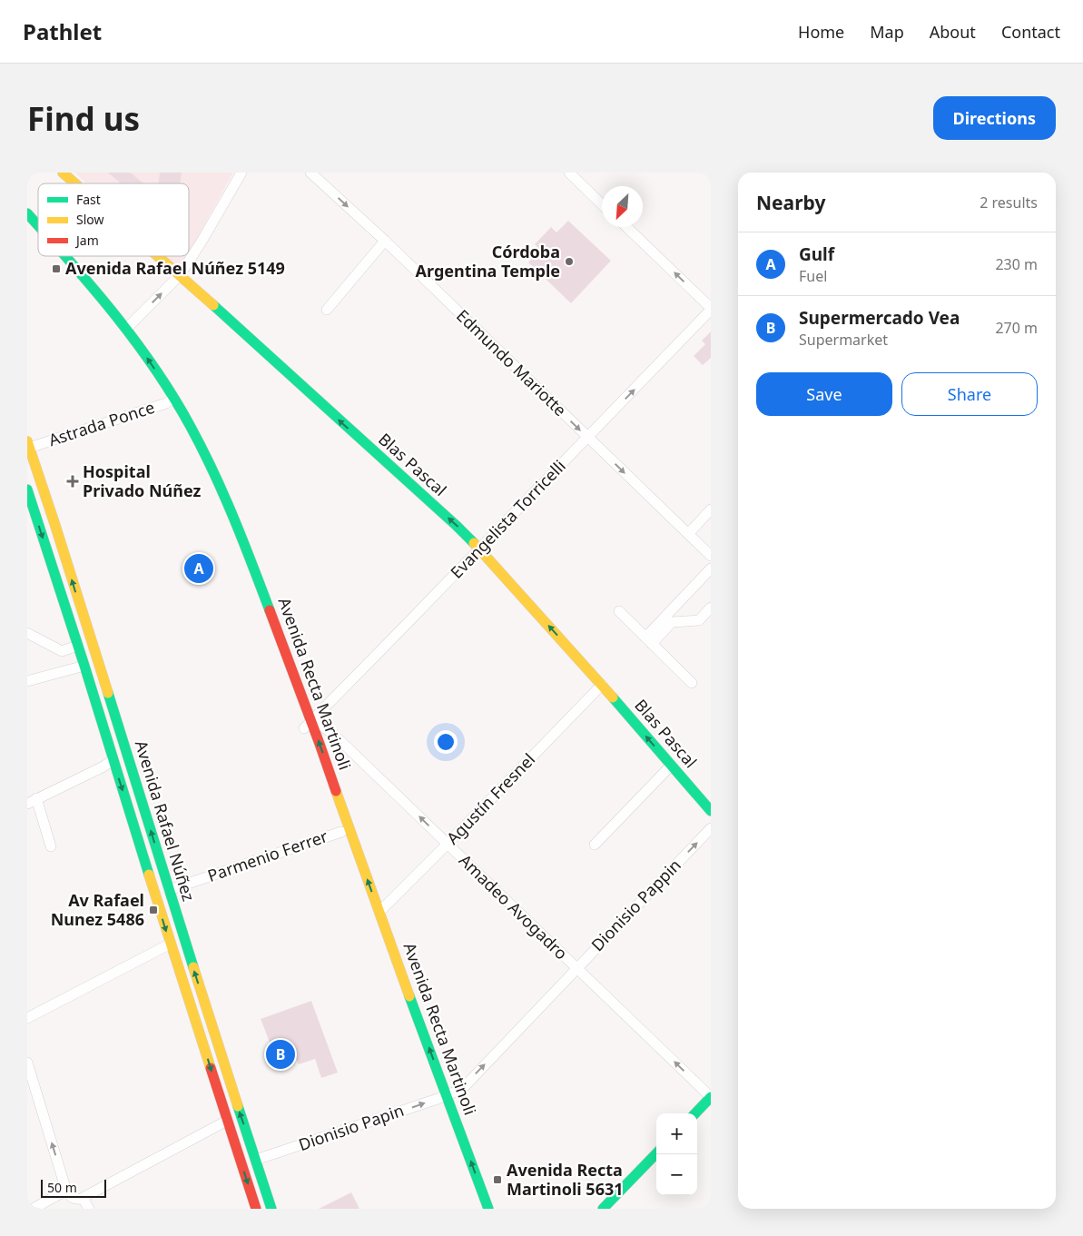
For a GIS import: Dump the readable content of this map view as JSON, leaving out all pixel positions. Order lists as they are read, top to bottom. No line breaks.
{"streets":{"main road":["Blas Pascal","Avenida Recta Martinoli","Avenida Rafael Núñez"],"street":["Edmundo Mariotte","Astrada Ponce","Evangelista Torricelli","Agustín Fresnel","Parmenio Ferrer","Dionisio Pappin","Amadeo Avogadro","Dionisio Papin"]},"crossings":[["Edmundo Mariotte","Evangelista Torricelli"],["Astrada Ponce","Avenida Recta Martinoli"],["Astrada Ponce","Avenida Rafael Núñez"],["Blas Pascal","Evangelista Torricelli"],["Blas Pascal","Agustín Fresnel"],["Evangelista Torricelli","Avenida Recta Martinoli"],["Evangelista Torricelli","Amadeo Avogadro"],["Avenida Recta Martinoli","Agustín Fresnel"],["Avenida Recta Martinoli","Parmenio Ferrer"],["Avenida Recta Martinoli","Dionisio Pappin"],["Avenida Recta Martinoli","Amadeo Avogadro"],["Avenida Recta Martinoli","Dionisio Papin"],["Agustín Fresnel","Amadeo Avogadro"],["Avenida Rafael Núñez","Parmenio Ferrer"],["Avenida Rafael Núñez","Dionisio Papin"],["Dionisio Pappin","Amadeo Avogadro"],["Dionisio Pappin","Dionisio Papin"]],"one_way":["Edmundo Mariotte","Blas Pascal","Dionisio Pappin","Amadeo Avogadro","Dionisio Papin"],"places":{"other":["Córdoba Argentina Temple"],"transit":["Avenida Rafael Núñez 5149","Av Rafael Nunez 5486","Avenida Recta Martinoli 5631"],"health":["Hospital Privado Núñez"]},"legend":["Fast","Slow","Jam"],"scale_bar":"50 m","north":"bottom left","page":{"header":"Pathlet","nav":["Home","Map","About","Contact"],"buttons":["Directions",["Save","Share"]],"title":"Find us","heading":["Nearby","2 results"],"list":[{"mark":"A","name":"Gulf","note":"Fuel","value":"230 m"},{"mark":"B","name":"Supermercado Vea","note":"Supermarket","value":"270 m"}],"pins":["A","B"],"map_buttons":["+","−"],"scale":"50 m"}}
